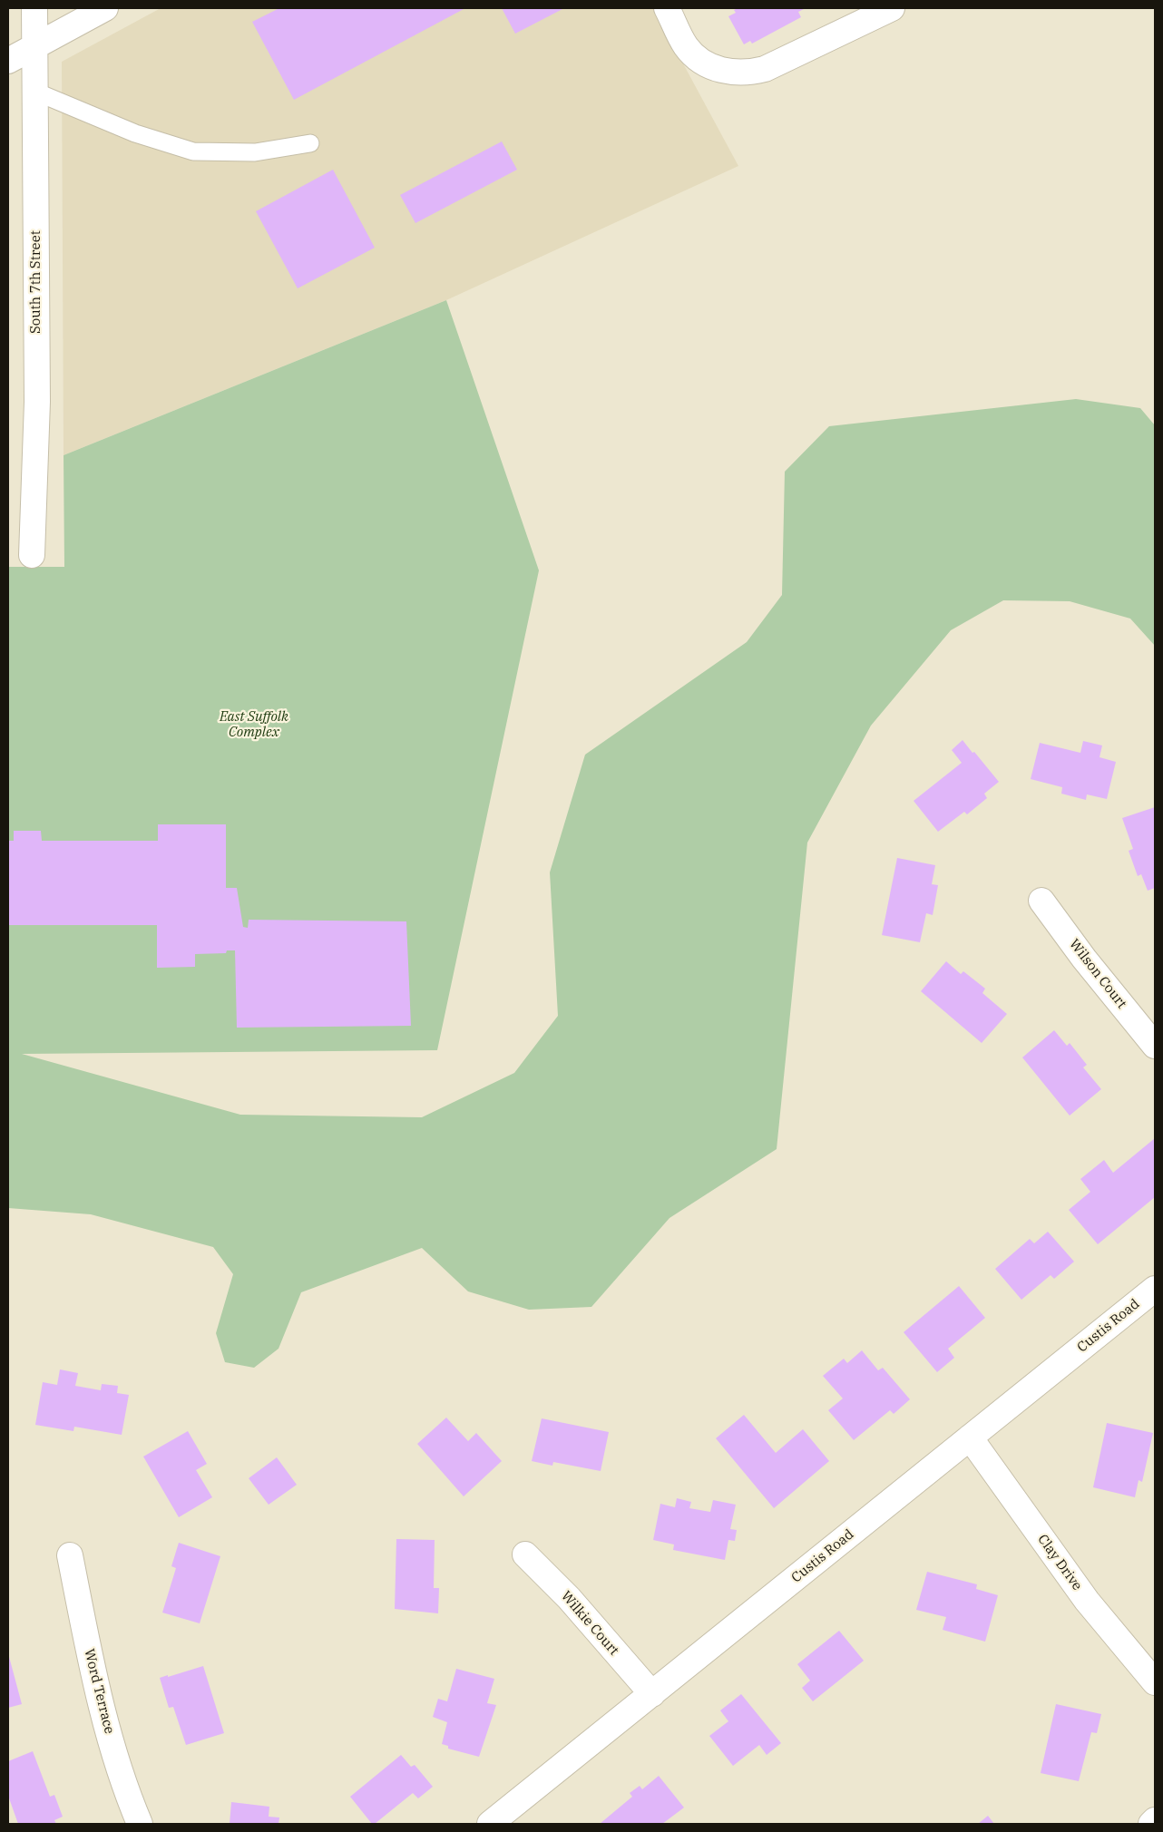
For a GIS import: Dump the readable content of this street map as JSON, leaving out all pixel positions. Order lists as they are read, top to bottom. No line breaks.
{"streets":{"street":["South 7th Street","Wilson Court","Custis Road","Clay Drive","Wilkie Court","Word Terrace"]},"crossings":[["Custis Road","Clay Drive"],["Custis Road","Wilkie Court"]],"parks":["East Suffolk Complex"]}
